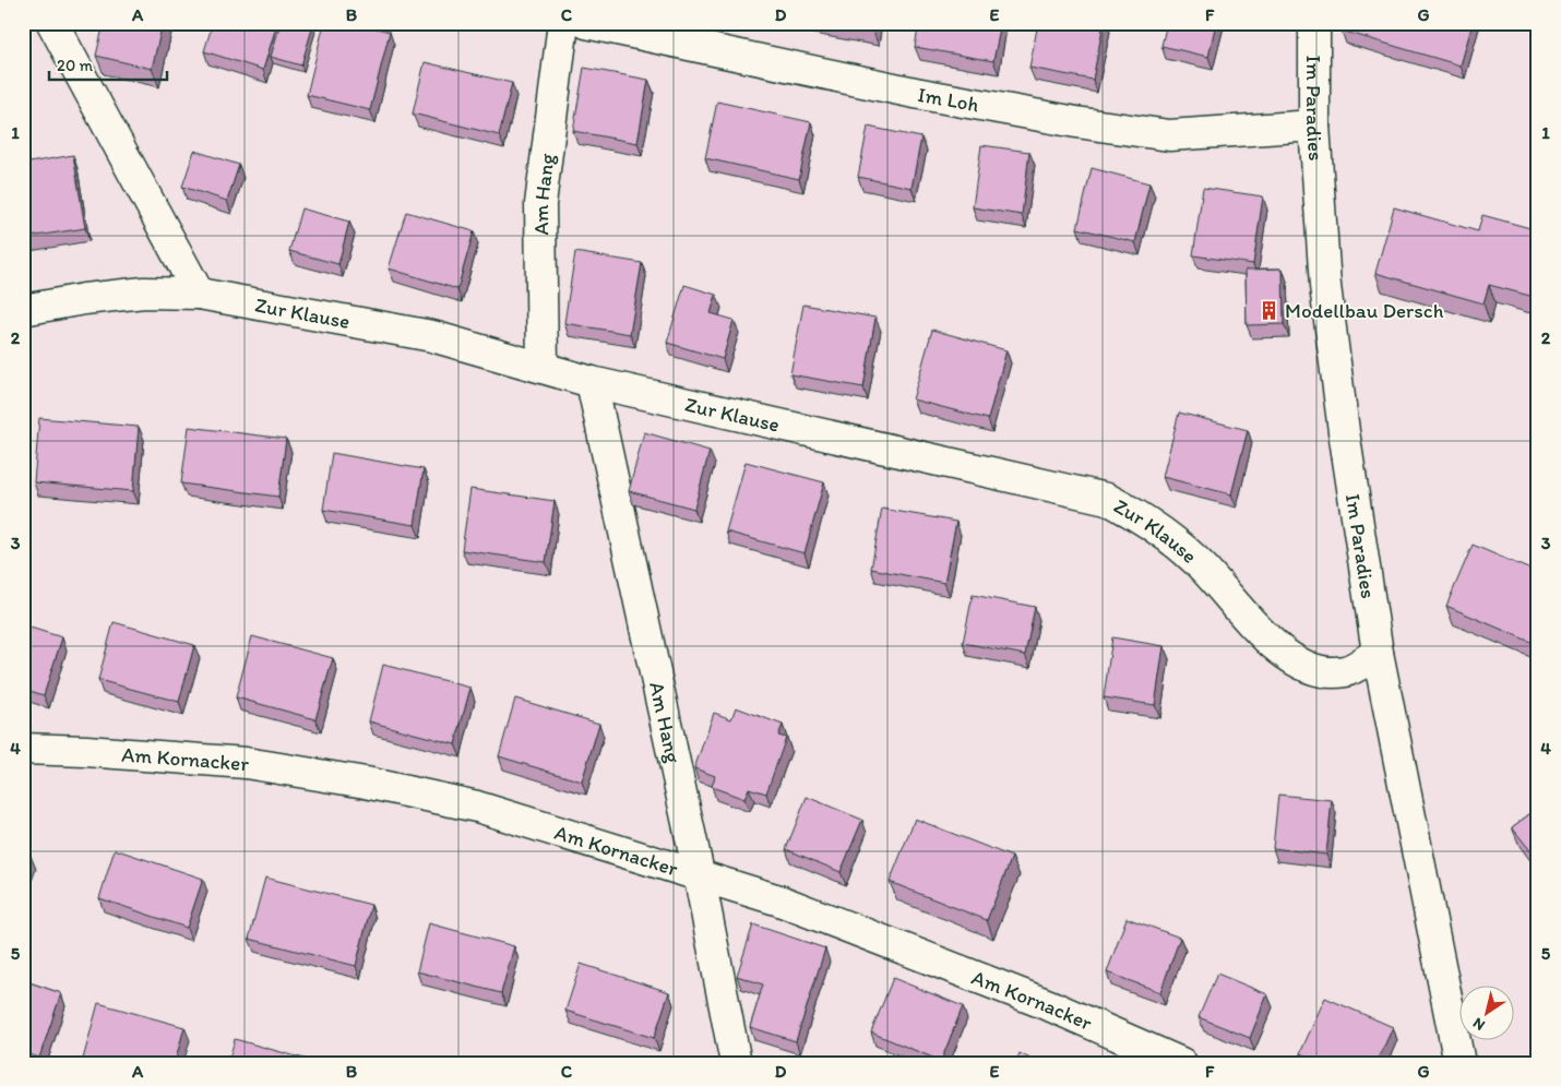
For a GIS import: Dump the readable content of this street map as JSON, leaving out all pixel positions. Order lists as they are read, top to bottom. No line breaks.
{"streets":{"street":["Im Loh","Im Paradies","Am Hang","Zur Klause","Am Kornacker"]},"crossings":[["Im Loh","Im Paradies"],["Im Paradies","Zur Klause"],["Am Hang","Zur Klause"],["Am Hang","Am Kornacker"]],"places":{"building":["Modellbau Dersch"]},"scale_bar":"20 m","north":"bottom left","grid":{"columns":["A","B","C","D","E","F","G"],"rows":["1","2","3","4","5"]}}
